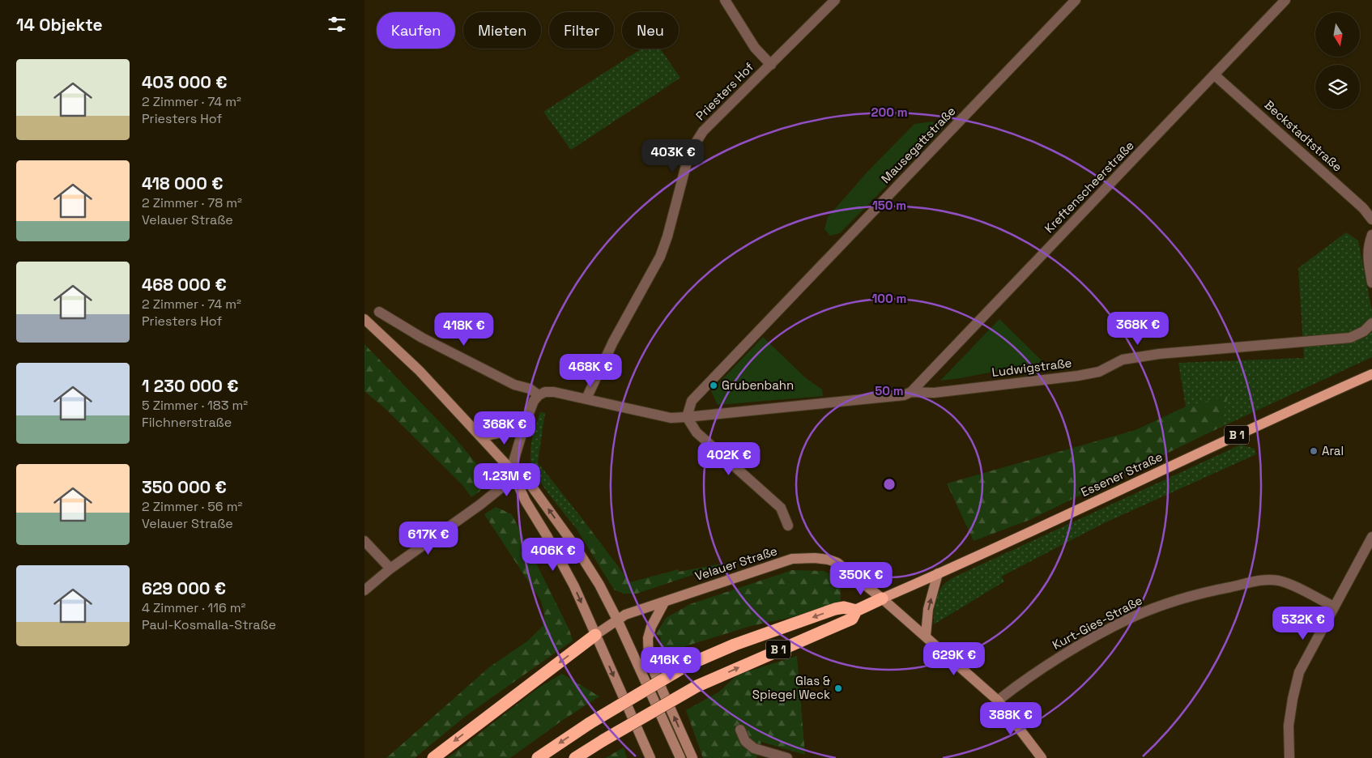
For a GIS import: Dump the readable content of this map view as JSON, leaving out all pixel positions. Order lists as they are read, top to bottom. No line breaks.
{"streets":{"highway":["B 1"],"main road":["Essener Straße","Velauer Straße"],"street":["Priesters Hof","Beckstadtstraße","Mausegattstraße","Kreftenscheerstraße","Ludwigstraße","Kurt-Gies-Straße"]},"crossings":[["Beckstadtstraße","Kreftenscheerstraße"],["Mausegattstraße","Ludwigstraße"],["Kreftenscheerstraße","Ludwigstraße"],["B 1","Essener Straße"],["B 1","Velauer Straße"],["Essener Straße","Velauer Straße"],["Velauer Straße","Kurt-Gies-Straße"]],"places":["Grubenbahn","Aral","Glas & Spiegel Weck"],"north":"bottom","page":{"heading":"14 Objekte","chip":["Kaufen","Mieten","Filter","Neu"],"list":[{"name":"403 000 €","note":"2 Zimmer · 74 m² · Priesters Hof"},{"name":"418 000 €","note":"2 Zimmer · 78 m² · Velauer Straße"},{"name":"468 000 €","note":"2 Zimmer · 74 m² · Priesters Hof"},{"name":"1 230 000 €","note":"5 Zimmer · 183 m² · Filchnerstraße"},{"name":"350 000 €","note":"2 Zimmer · 56 m² · Velauer Straße"},{"name":"629 000 €","note":"4 Zimmer · 116 m² · Paul-Kosmalla-Straße"}],"price":["403K €","368K €","418K €","468K €","368K €","402K €","1.23M €","617K €","406K €","350K €","532K €","629K €","416K €","388K €"]},"rings":["200 m","150 m","100 m","50 m"]}
